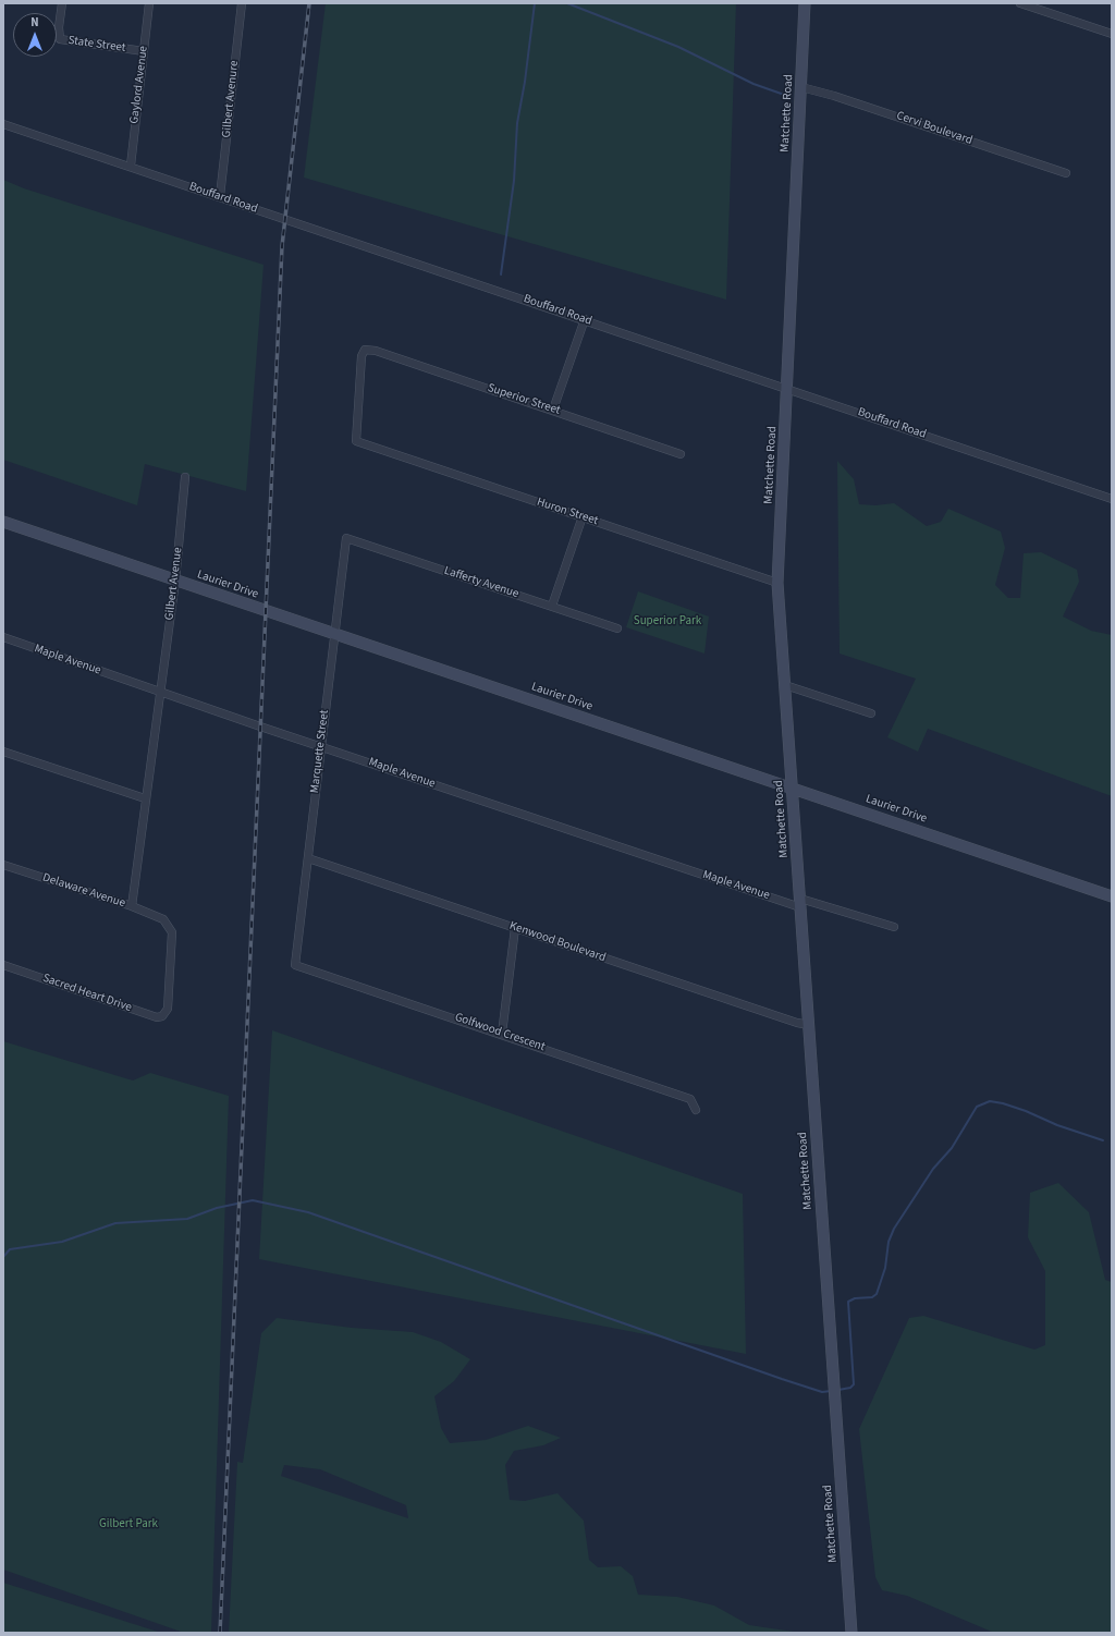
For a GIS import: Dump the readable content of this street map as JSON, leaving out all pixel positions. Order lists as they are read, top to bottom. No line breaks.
{"streets":{"street":["State Street","Gaylord Avenue","Gilbert Avenure","Matchette Road","Cervi Boulevard","Bouffard Road","Superior Street","Huron Street","Lafferty Avenue","Gilbert Avenue","Laurier Drive","Maple Avenue","Marquette Street","Delaware Avenue","Kenwood Boulevard","Sacred Heart Drive","Golfwood Crescent"]},"crossings":[["State Street","Gaylord Avenue"],["Gaylord Avenue","Bouffard Road"],["Gilbert Avenure","Bouffard Road"],["Matchette Road","Cervi Boulevard"],["Matchette Road","Bouffard Road"],["Matchette Road","Huron Street"],["Matchette Road","Laurier Drive"],["Matchette Road","Maple Avenue"],["Matchette Road","Kenwood Boulevard"],["Superior Street","Huron Street"],["Lafferty Avenue","Marquette Street"],["Gilbert Avenue","Laurier Drive"],["Gilbert Avenue","Maple Avenue"],["Gilbert Avenue","Delaware Avenue"],["Laurier Drive","Marquette Street"],["Maple Avenue","Marquette Street"],["Marquette Street","Kenwood Boulevard"],["Marquette Street","Golfwood Crescent"],["Delaware Avenue","Sacred Heart Drive"]],"parks":["Superior Park","Gilbert Park"],"north":"top"}
